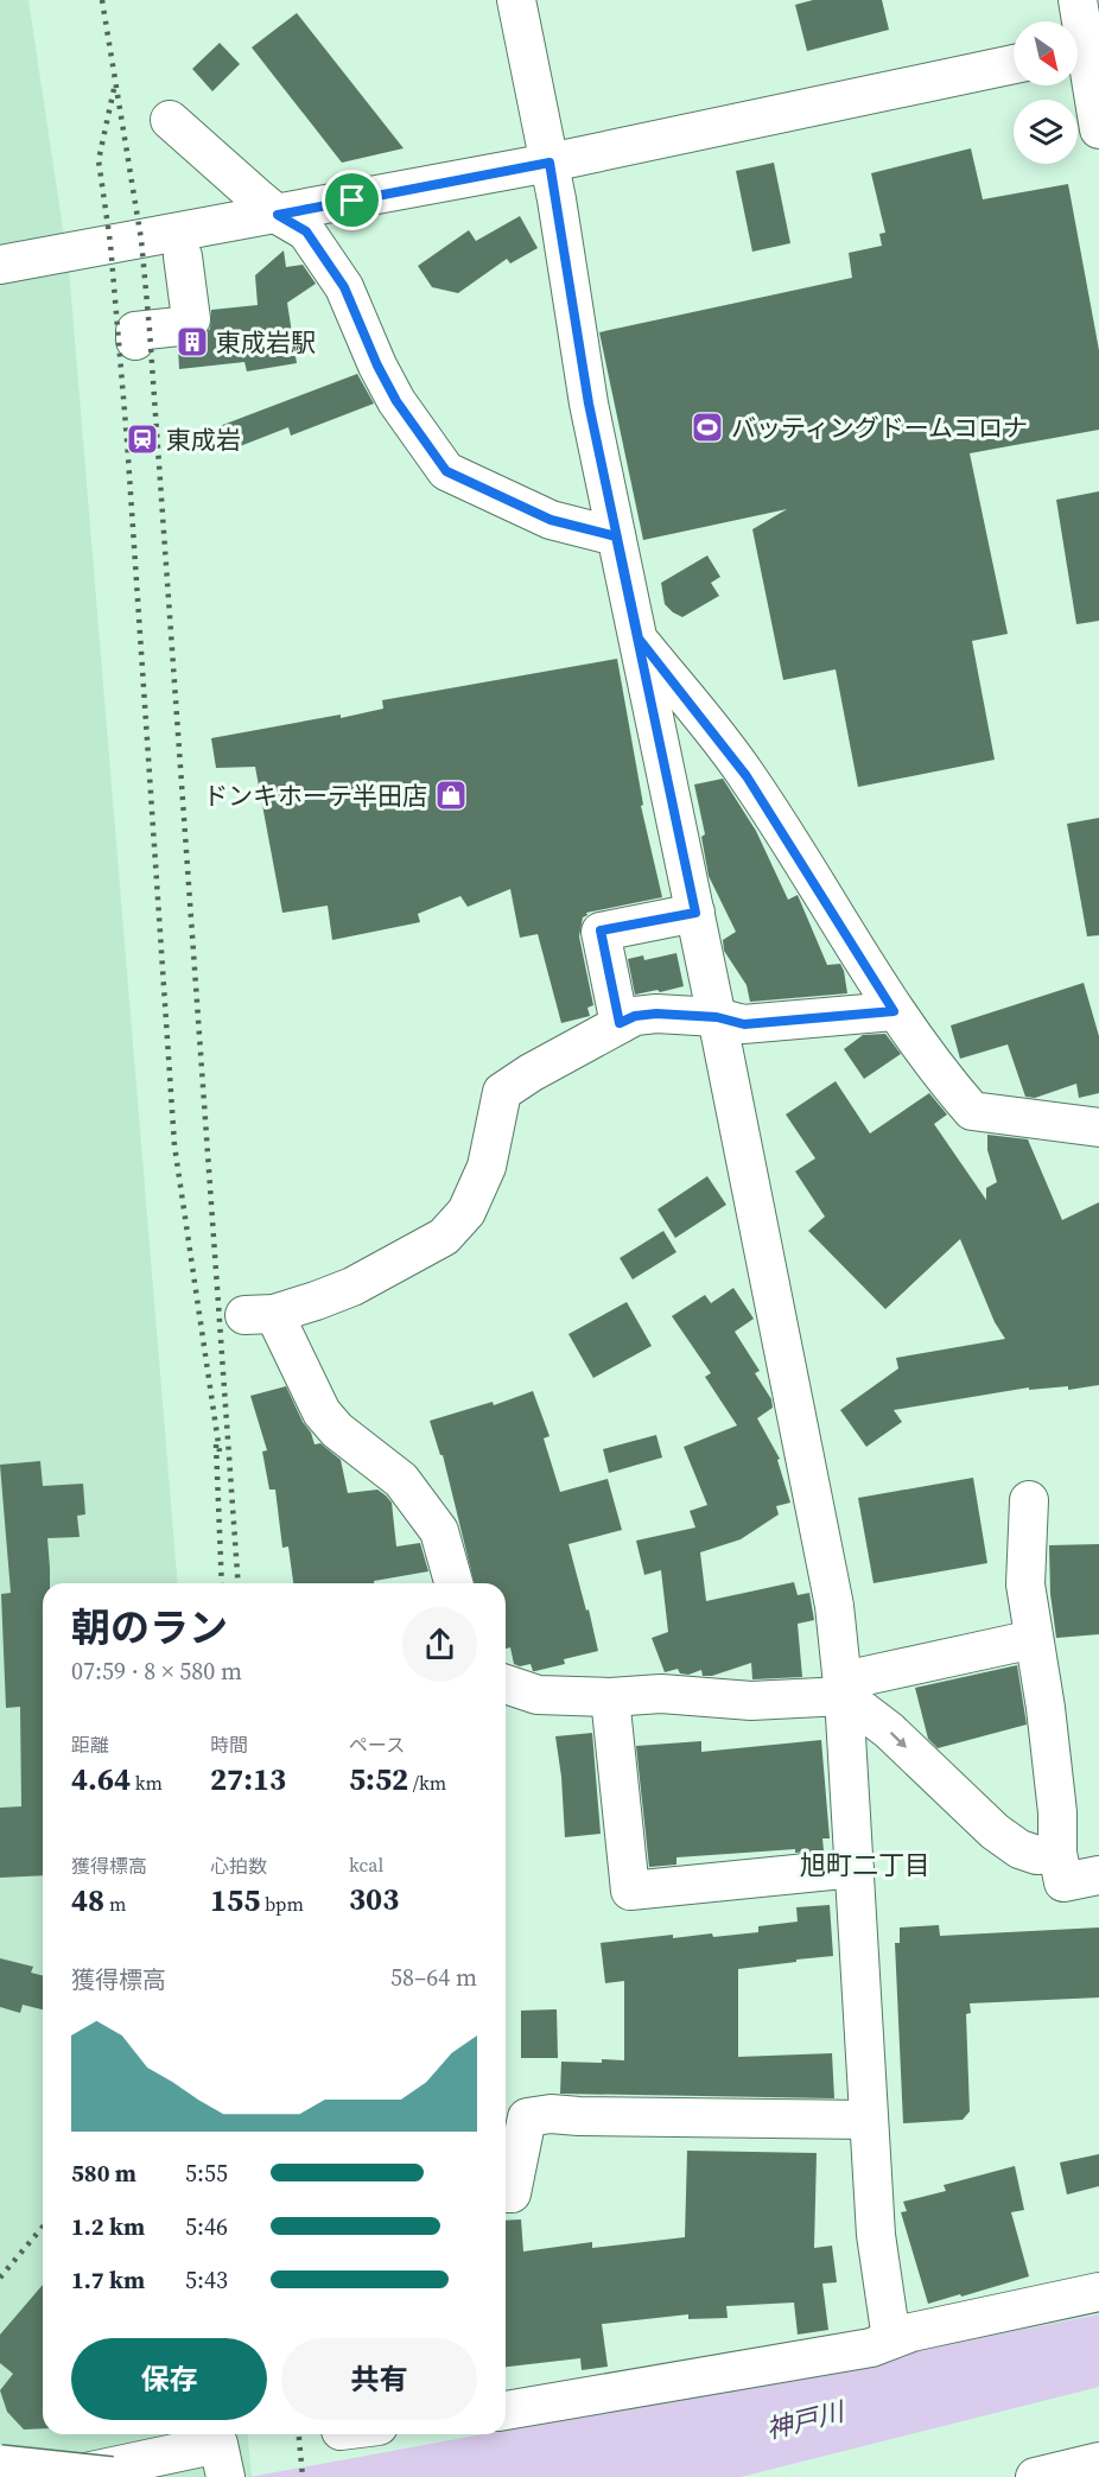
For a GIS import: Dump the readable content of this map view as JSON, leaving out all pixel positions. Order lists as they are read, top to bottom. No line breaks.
{"districts":["旭町二丁目"],"water":["神戸川"],"places":{"building":["東成岩駅"],"sports":["バッティングドームコロナ"],"station":["東成岩"],"shop":["ドンキホーテ半田店"]},"north":"bottom right","page":{"heading":["朝のラン","07:59 · 8 × 580 m"],"stats":[["距離","4.64 km"],["時間","27:13"],["ペース","5:52 /km"],["獲得標高","48 m"],["心拍数","155 bpm"],["kcal","303"]],"chart":["獲得標高","58–64 m"],"list":[{"name":"580 m","note":"5:55"},{"name":"1.2 km","note":"5:46"},{"name":"1.7 km","note":"5:43"}],"buttons":["保存","共有"]}}
